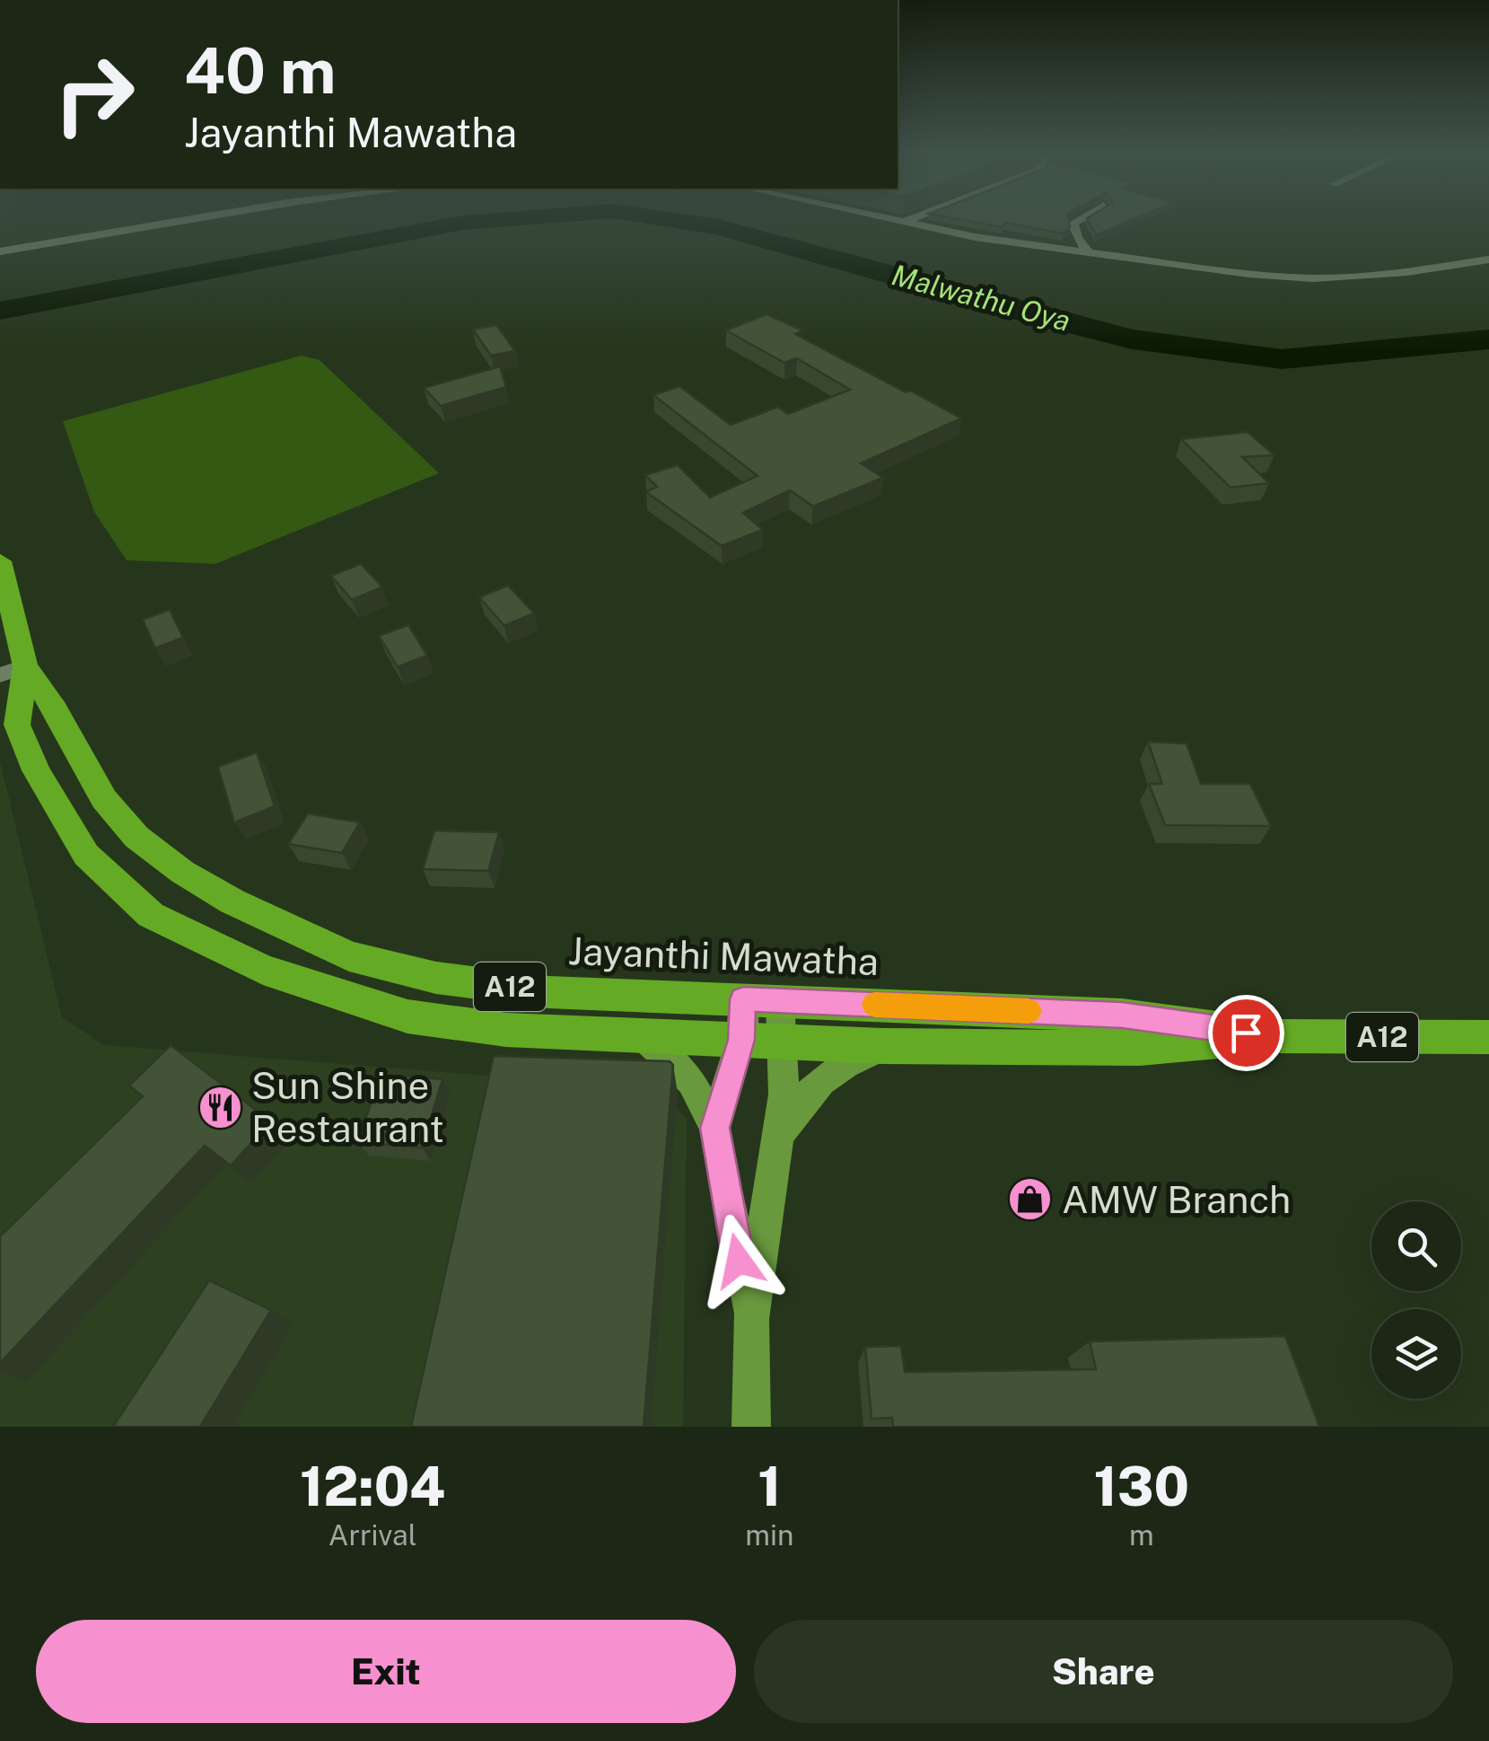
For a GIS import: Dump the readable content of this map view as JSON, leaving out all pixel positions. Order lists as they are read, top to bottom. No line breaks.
{"streets":{"highway":["Jayanthi Mawatha","A12"]},"water":["Malwathu Oya"],"places":{"restaurant":["Sun Shine Restaurant"],"shop":["AMW Branch"]},"page":{"turn":["40 m","Jayanthi Mawatha"],"eta":["12:04","Arrival","1","min","130","m"],"buttons":["Exit","Share"]}}
